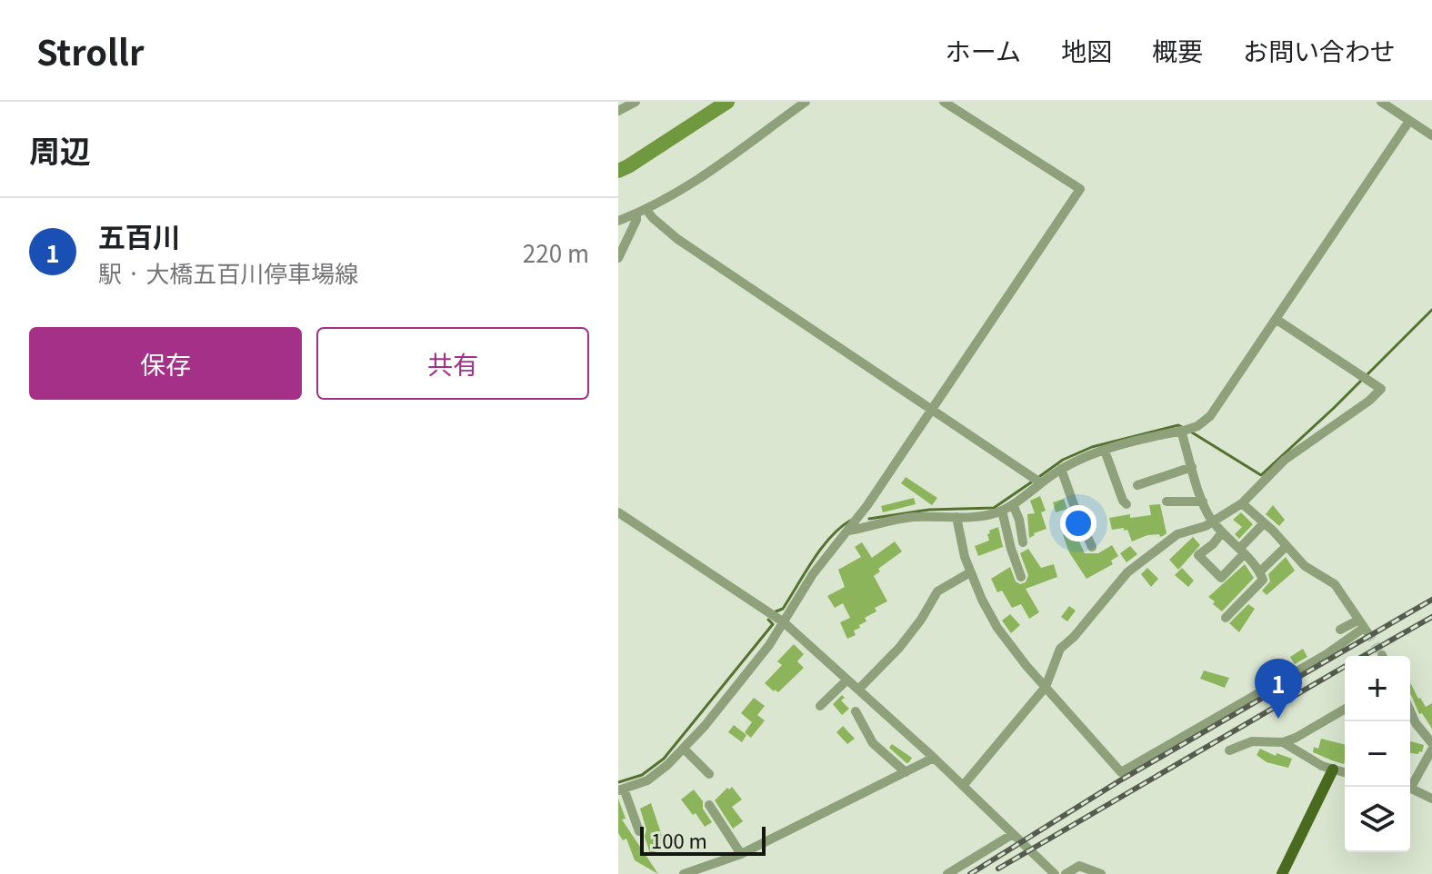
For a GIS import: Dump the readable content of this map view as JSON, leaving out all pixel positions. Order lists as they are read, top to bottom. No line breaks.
{"scale_bar":"100 m","page":{"header":"Strollr","nav":["ホーム","地図","概要","お問い合わせ"],"heading":"周辺","list":[{"mark":"1","name":"五百川","note":"駅 · 大橋五百川停車場線","value":"220 m"}],"buttons":["保存","共有"],"map_buttons":["+","−"],"pins":"1","scale":"100 m"}}
